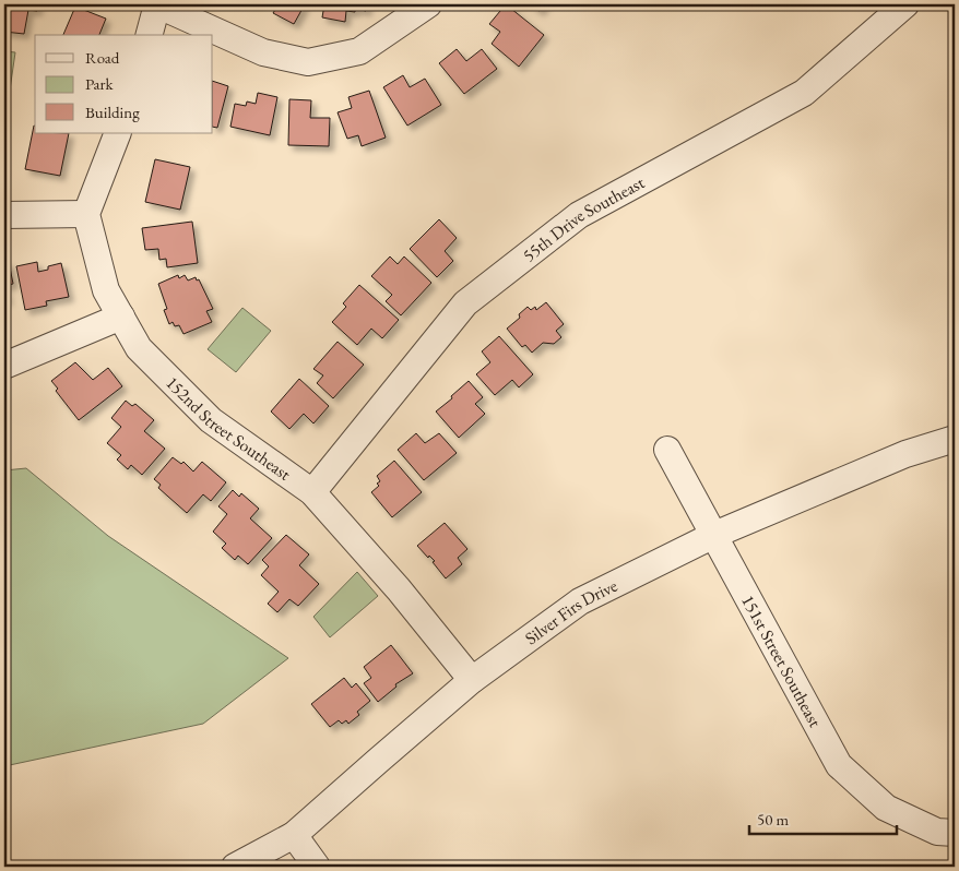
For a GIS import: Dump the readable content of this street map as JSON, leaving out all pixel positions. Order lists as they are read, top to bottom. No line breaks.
{"streets":{"street":["55th Drive Southeast","152nd Street Southeast","Silver Firs Drive","151st Street Southeast"]},"crossings":[["55th Drive Southeast","152nd Street Southeast"],["152nd Street Southeast","Silver Firs Drive"],["Silver Firs Drive","151st Street Southeast"]],"legend":["Road","Park","Building"],"scale_bar":"50 m"}
